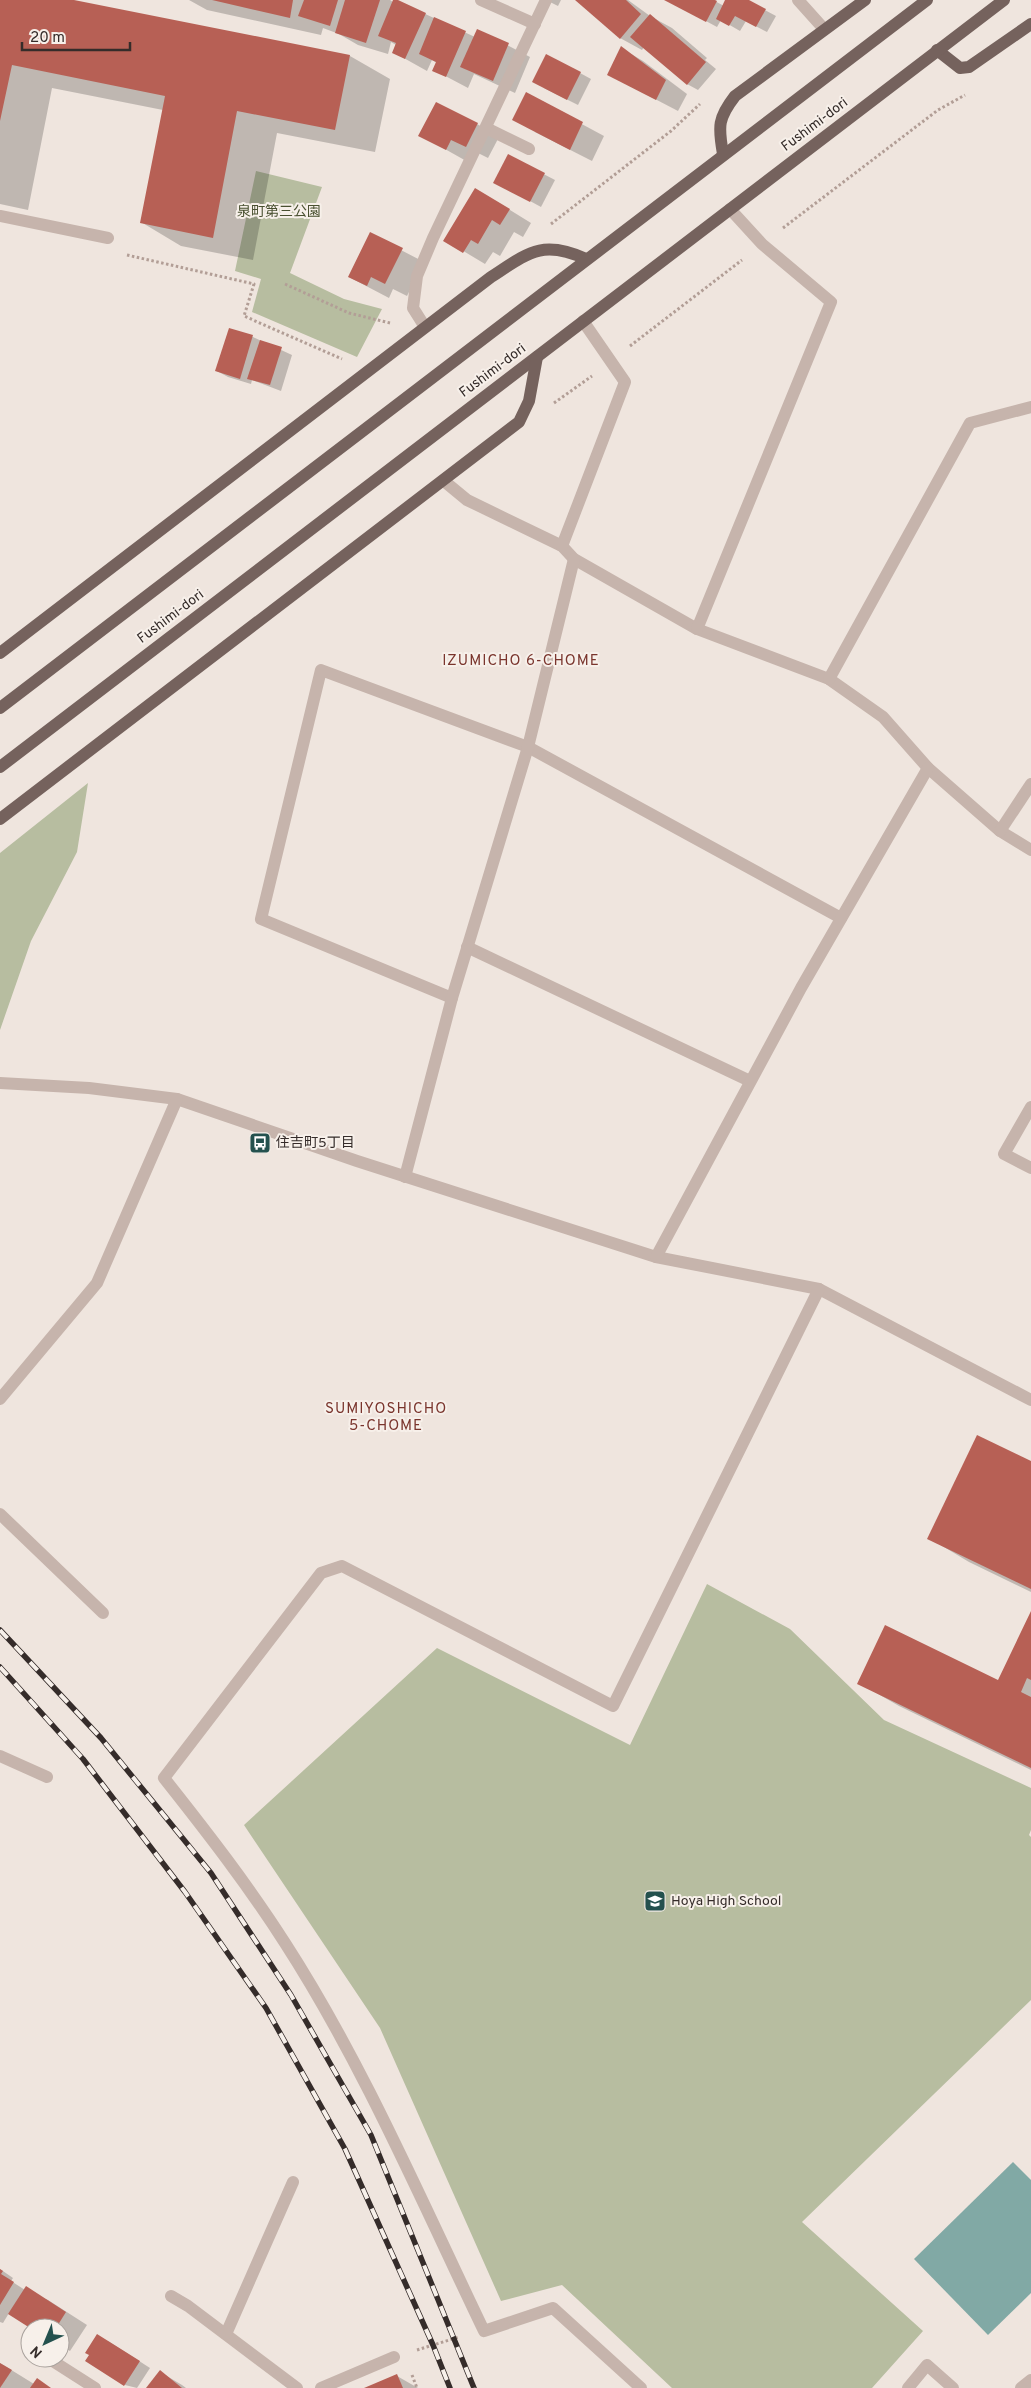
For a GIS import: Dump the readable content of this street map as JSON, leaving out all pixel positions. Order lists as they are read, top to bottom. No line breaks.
{"streets":{"main road":["Fushimi-dori"]},"districts":["IZUMICHO 6-CHOME","SUMIYOSHICHO 5-CHOME"],"parks":["泉町第三公園"],"places":{"bus stop":["住吉町5丁目"],"school or university":["Hoya High School"]},"scale_bar":"20 m","north":"bottom left"}
